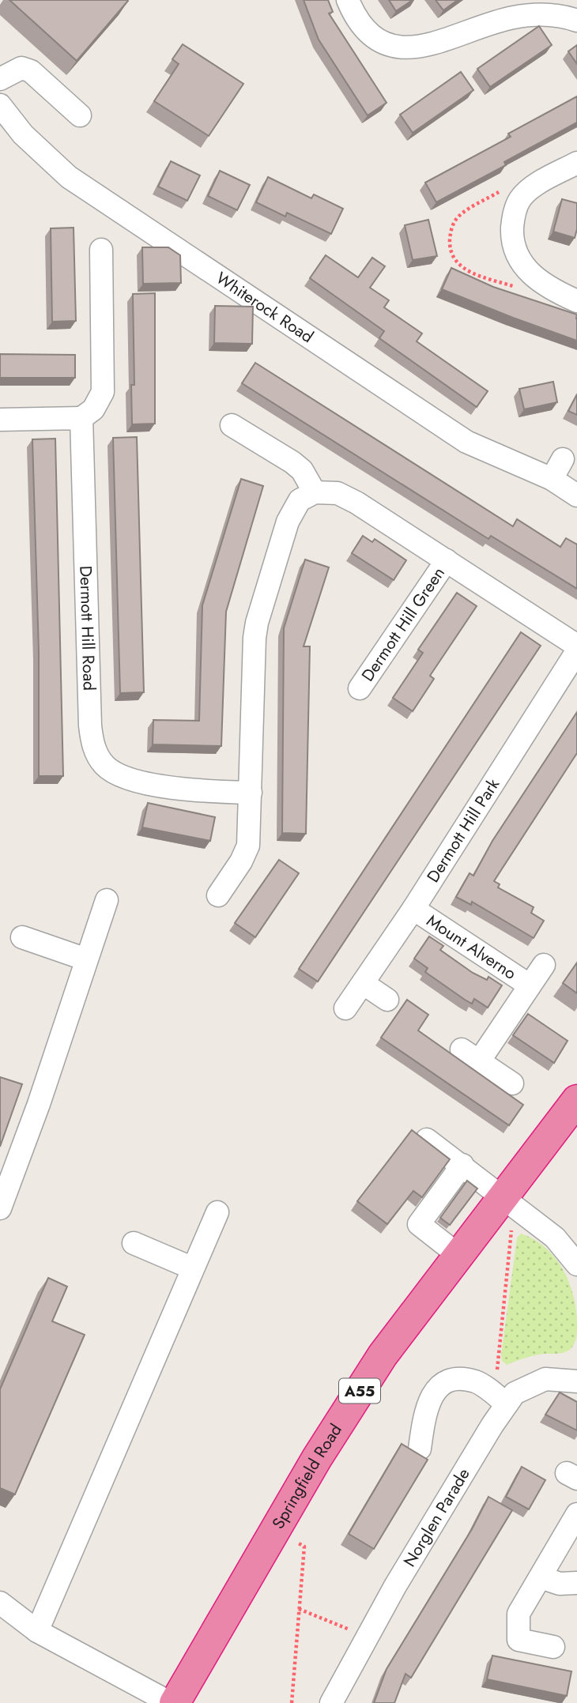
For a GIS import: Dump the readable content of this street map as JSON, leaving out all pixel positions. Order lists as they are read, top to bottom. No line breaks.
{"streets":{"highway":["A55","Springfield Road"],"street":["Whiterock Road","Dermott Hill Green","Dermott Hill Road","Dermott Hill Park","Mount Alverno","Norglen Parade"]},"crossings":[["Dermott Hill Park","Mount Alverno"]]}
